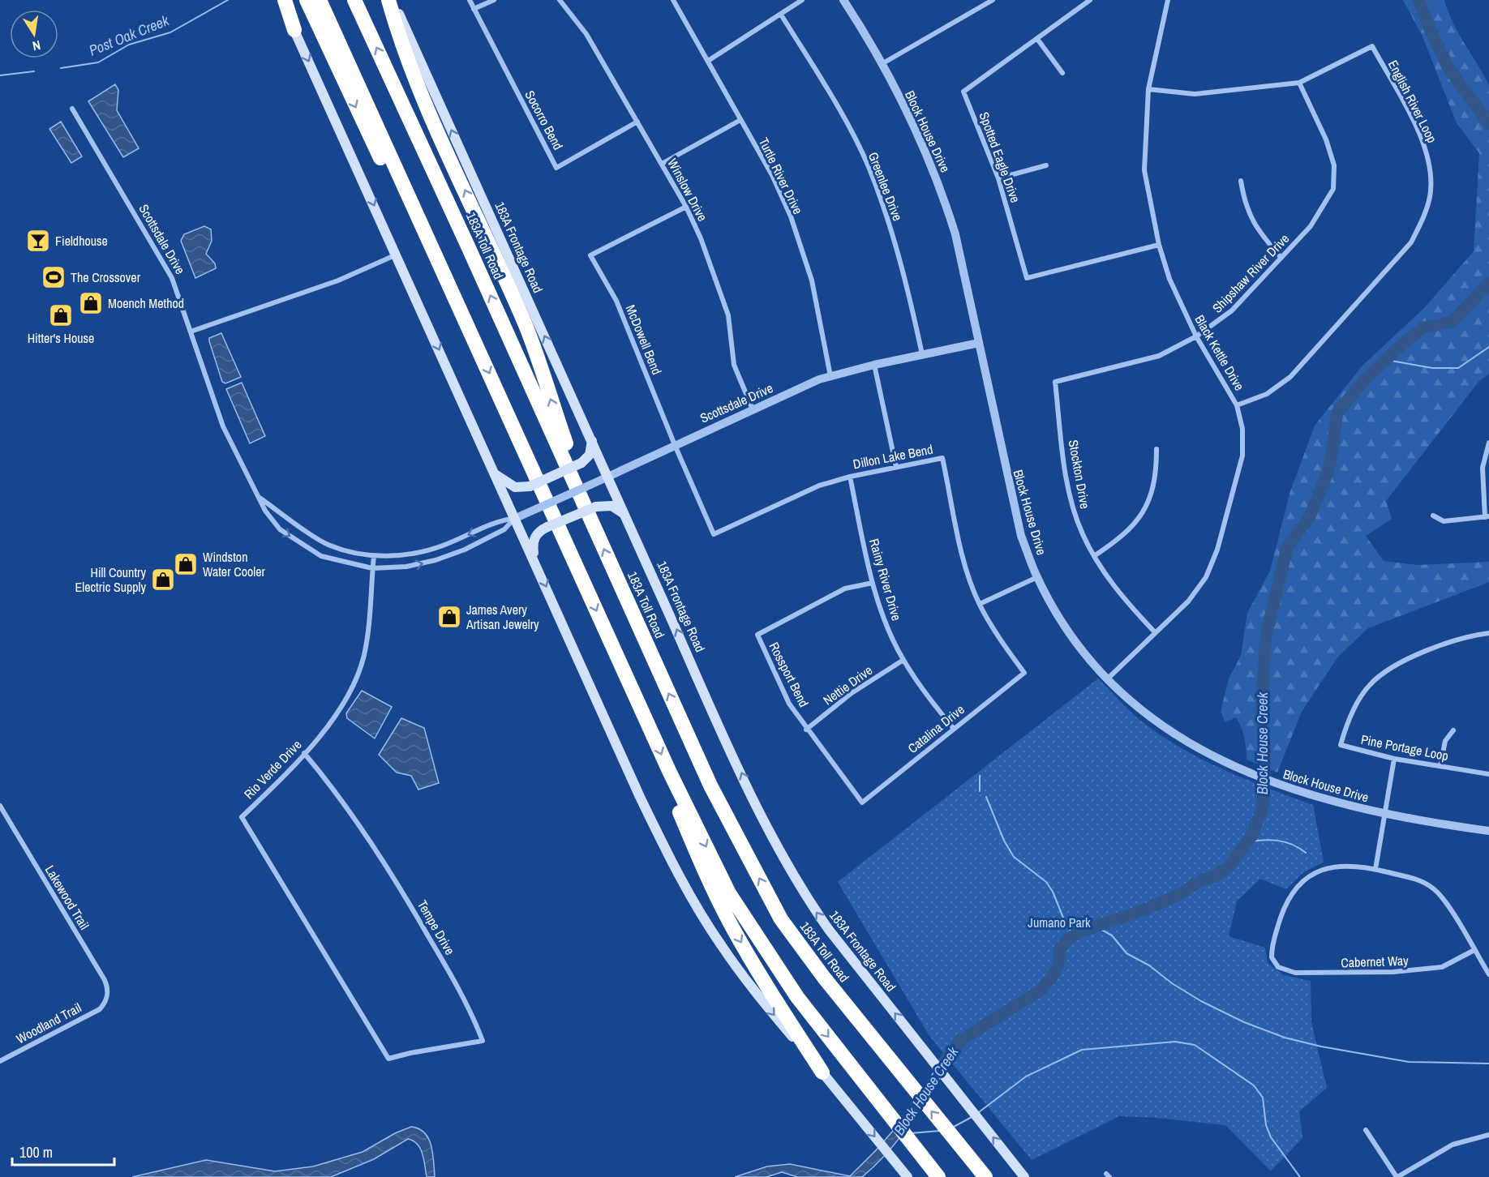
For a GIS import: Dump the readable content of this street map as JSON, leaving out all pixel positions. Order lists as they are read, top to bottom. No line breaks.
{"streets":{"highway":["183A Toll Road"],"main road":["183A Frontage Road"],"street":["English River Loop","Socorro Bend","Block House Drive","Spotted Eagle Drive","Turtle River Drive","Greenlee Drive","Winslow Drive","Scottsdale Drive","Shipshaw River Drive","McDowell Bend","Black Kettle Drive","Dillon Lake Bend","Stockton Drive","Rainy River Drive","Rossport Bend","Nettie Drive","Catalina Drive","Pine Portage Loop","Rio Verde Drive","Lakewood Trail","Tempe Drive","Cabernet Way","Woodland Trail"]},"crossings":[["English River Loop","Shipshaw River Drive"],["English River Loop","Black Kettle Drive"],["Socorro Bend","Winslow Drive"],["Block House Drive","Scottsdale Drive"],["Block House Drive","Black Kettle Drive"],["Spotted Eagle Drive","Black Kettle Drive"],["Turtle River Drive","Scottsdale Drive"],["Greenlee Drive","Scottsdale Drive"],["Winslow Drive","Scottsdale Drive"],["Winslow Drive","McDowell Bend"],["Scottsdale Drive","183A Frontage Road"],["Scottsdale Drive","McDowell Bend"],["Scottsdale Drive","Rio Verde Drive"],["Shipshaw River Drive","Black Kettle Drive"],["Shipshaw River Drive","Stockton Drive"],["McDowell Bend","Dillon Lake Bend"],["Black Kettle Drive","Stockton Drive"],["Dillon Lake Bend","Rainy River Drive"],["Dillon Lake Bend","Catalina Drive"],["Rainy River Drive","Rossport Bend"],["Rainy River Drive","Nettie Drive"],["Rainy River Drive","Catalina Drive"],["Rossport Bend","Nettie Drive"],["Rossport Bend","Catalina Drive"],["Rio Verde Drive","Tempe Drive"],["Lakewood Trail","Woodland Trail"]],"one_way":["183A Frontage Road"],"water":["Post Oak Creek","Block House Creek"],"parks":["Jumano Park"],"places":{"bar":["Fieldhouse"],"sports":["The Crossover"],"shop":["Moench Method","Hitter's House","Windston Water Cooler","Hill Country Electric Supply","James Avery Artisan Jewelry"]},"scale_bar":"100 m","north":"bottom"}
